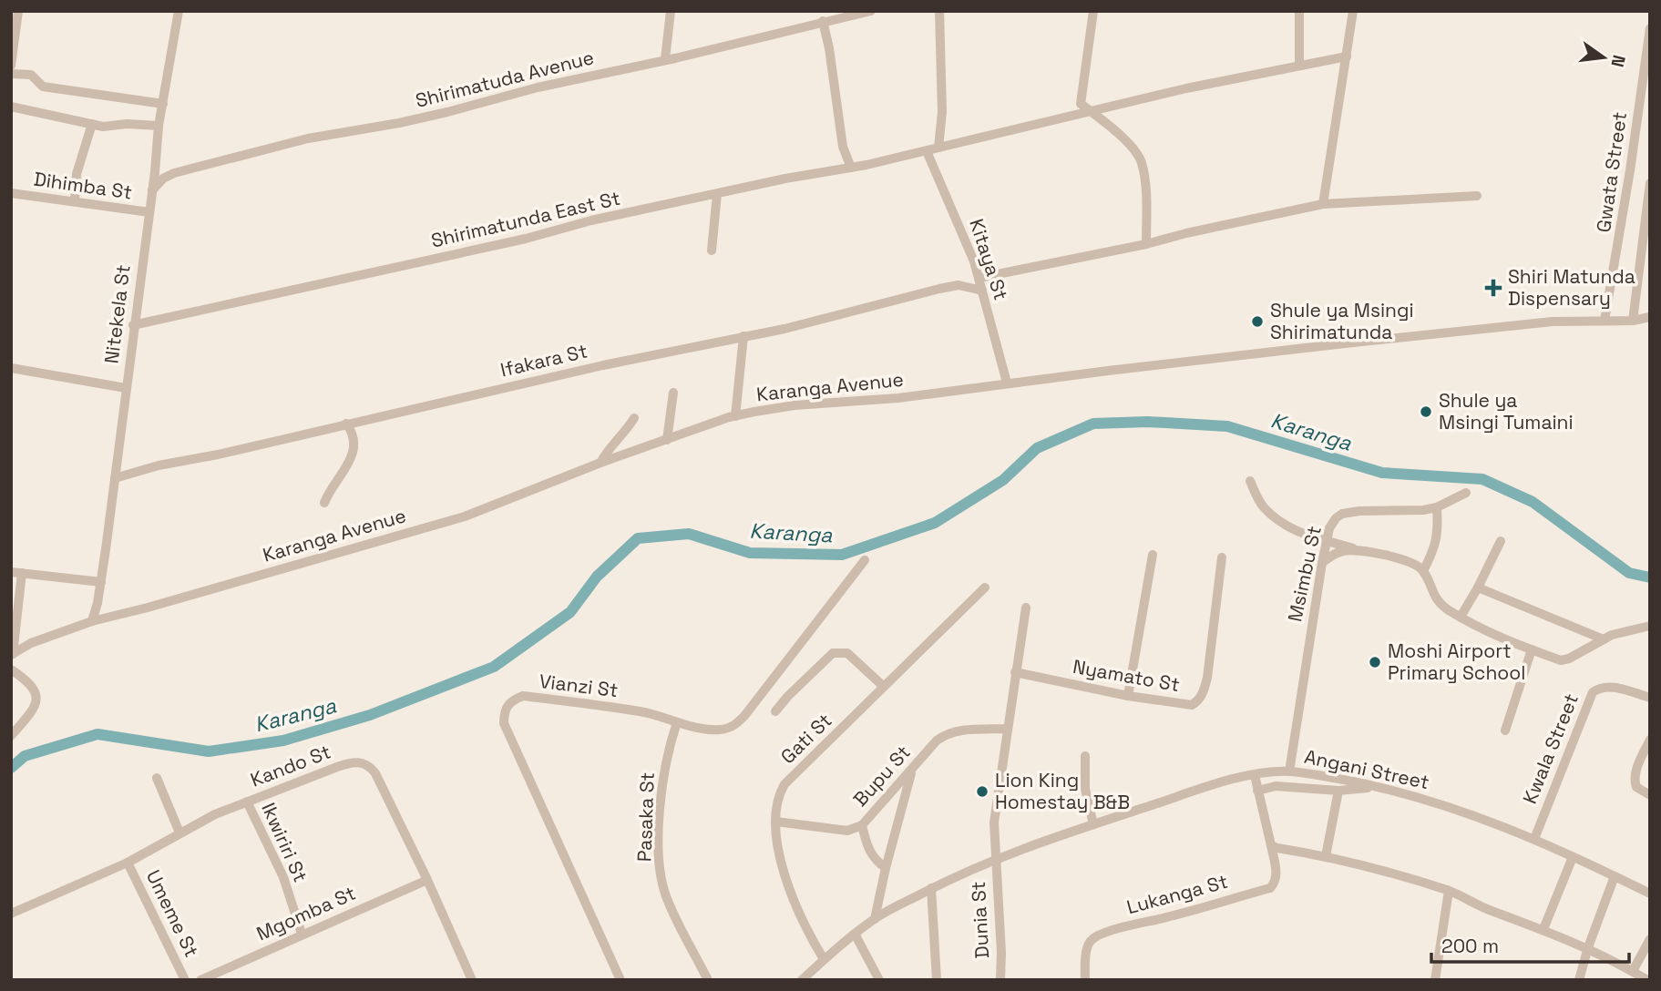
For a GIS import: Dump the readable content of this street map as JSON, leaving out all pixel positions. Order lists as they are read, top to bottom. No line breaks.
{"streets":{"street":["Shirimatuda Avenue","Gwata Street","Dihimba St","Shirimatunda East St","Kitaya St","Nitekela St","Ifakara St","Karanga Avenue","Msimbu St","Nyamato St","Vianzi St","Gati St","Kwala Street","Kando St","Angani Street","Bupu St","Pasaka St","Ikwiriri St","Lukanga St","Umeme St","Mgomba St","Dunia St"]},"crossings":[["Shirimatuda Avenue","Nitekela St"],["Gwata Street","Karanga Avenue"],["Dihimba St","Nitekela St"],["Shirimatunda East St","Kitaya St"],["Shirimatunda East St","Nitekela St"],["Kitaya St","Ifakara St"],["Kitaya St","Karanga Avenue"],["Nitekela St","Ifakara St"],["Nitekela St","Karanga Avenue"],["Msimbu St","Angani Street"],["Vianzi St","Pasaka St"],["Gati St","Angani Street"],["Gati St","Bupu St"],["Kwala Street","Angani Street"],["Kando St","Ikwiriri St"],["Kando St","Umeme St"],["Kando St","Mgomba St"],["Angani Street","Dunia St"],["Ikwiriri St","Mgomba St"]],"water":["Karanga"],"places":{"health":["Shiri Matunda Dispensary"],"other":["Shule ya Msingi Shirimatunda","Shule ya Msingi Tumaini","Moshi Airport Primary School","Lion King Homestay B&B"]},"scale_bar":"200 m","north":"right"}
